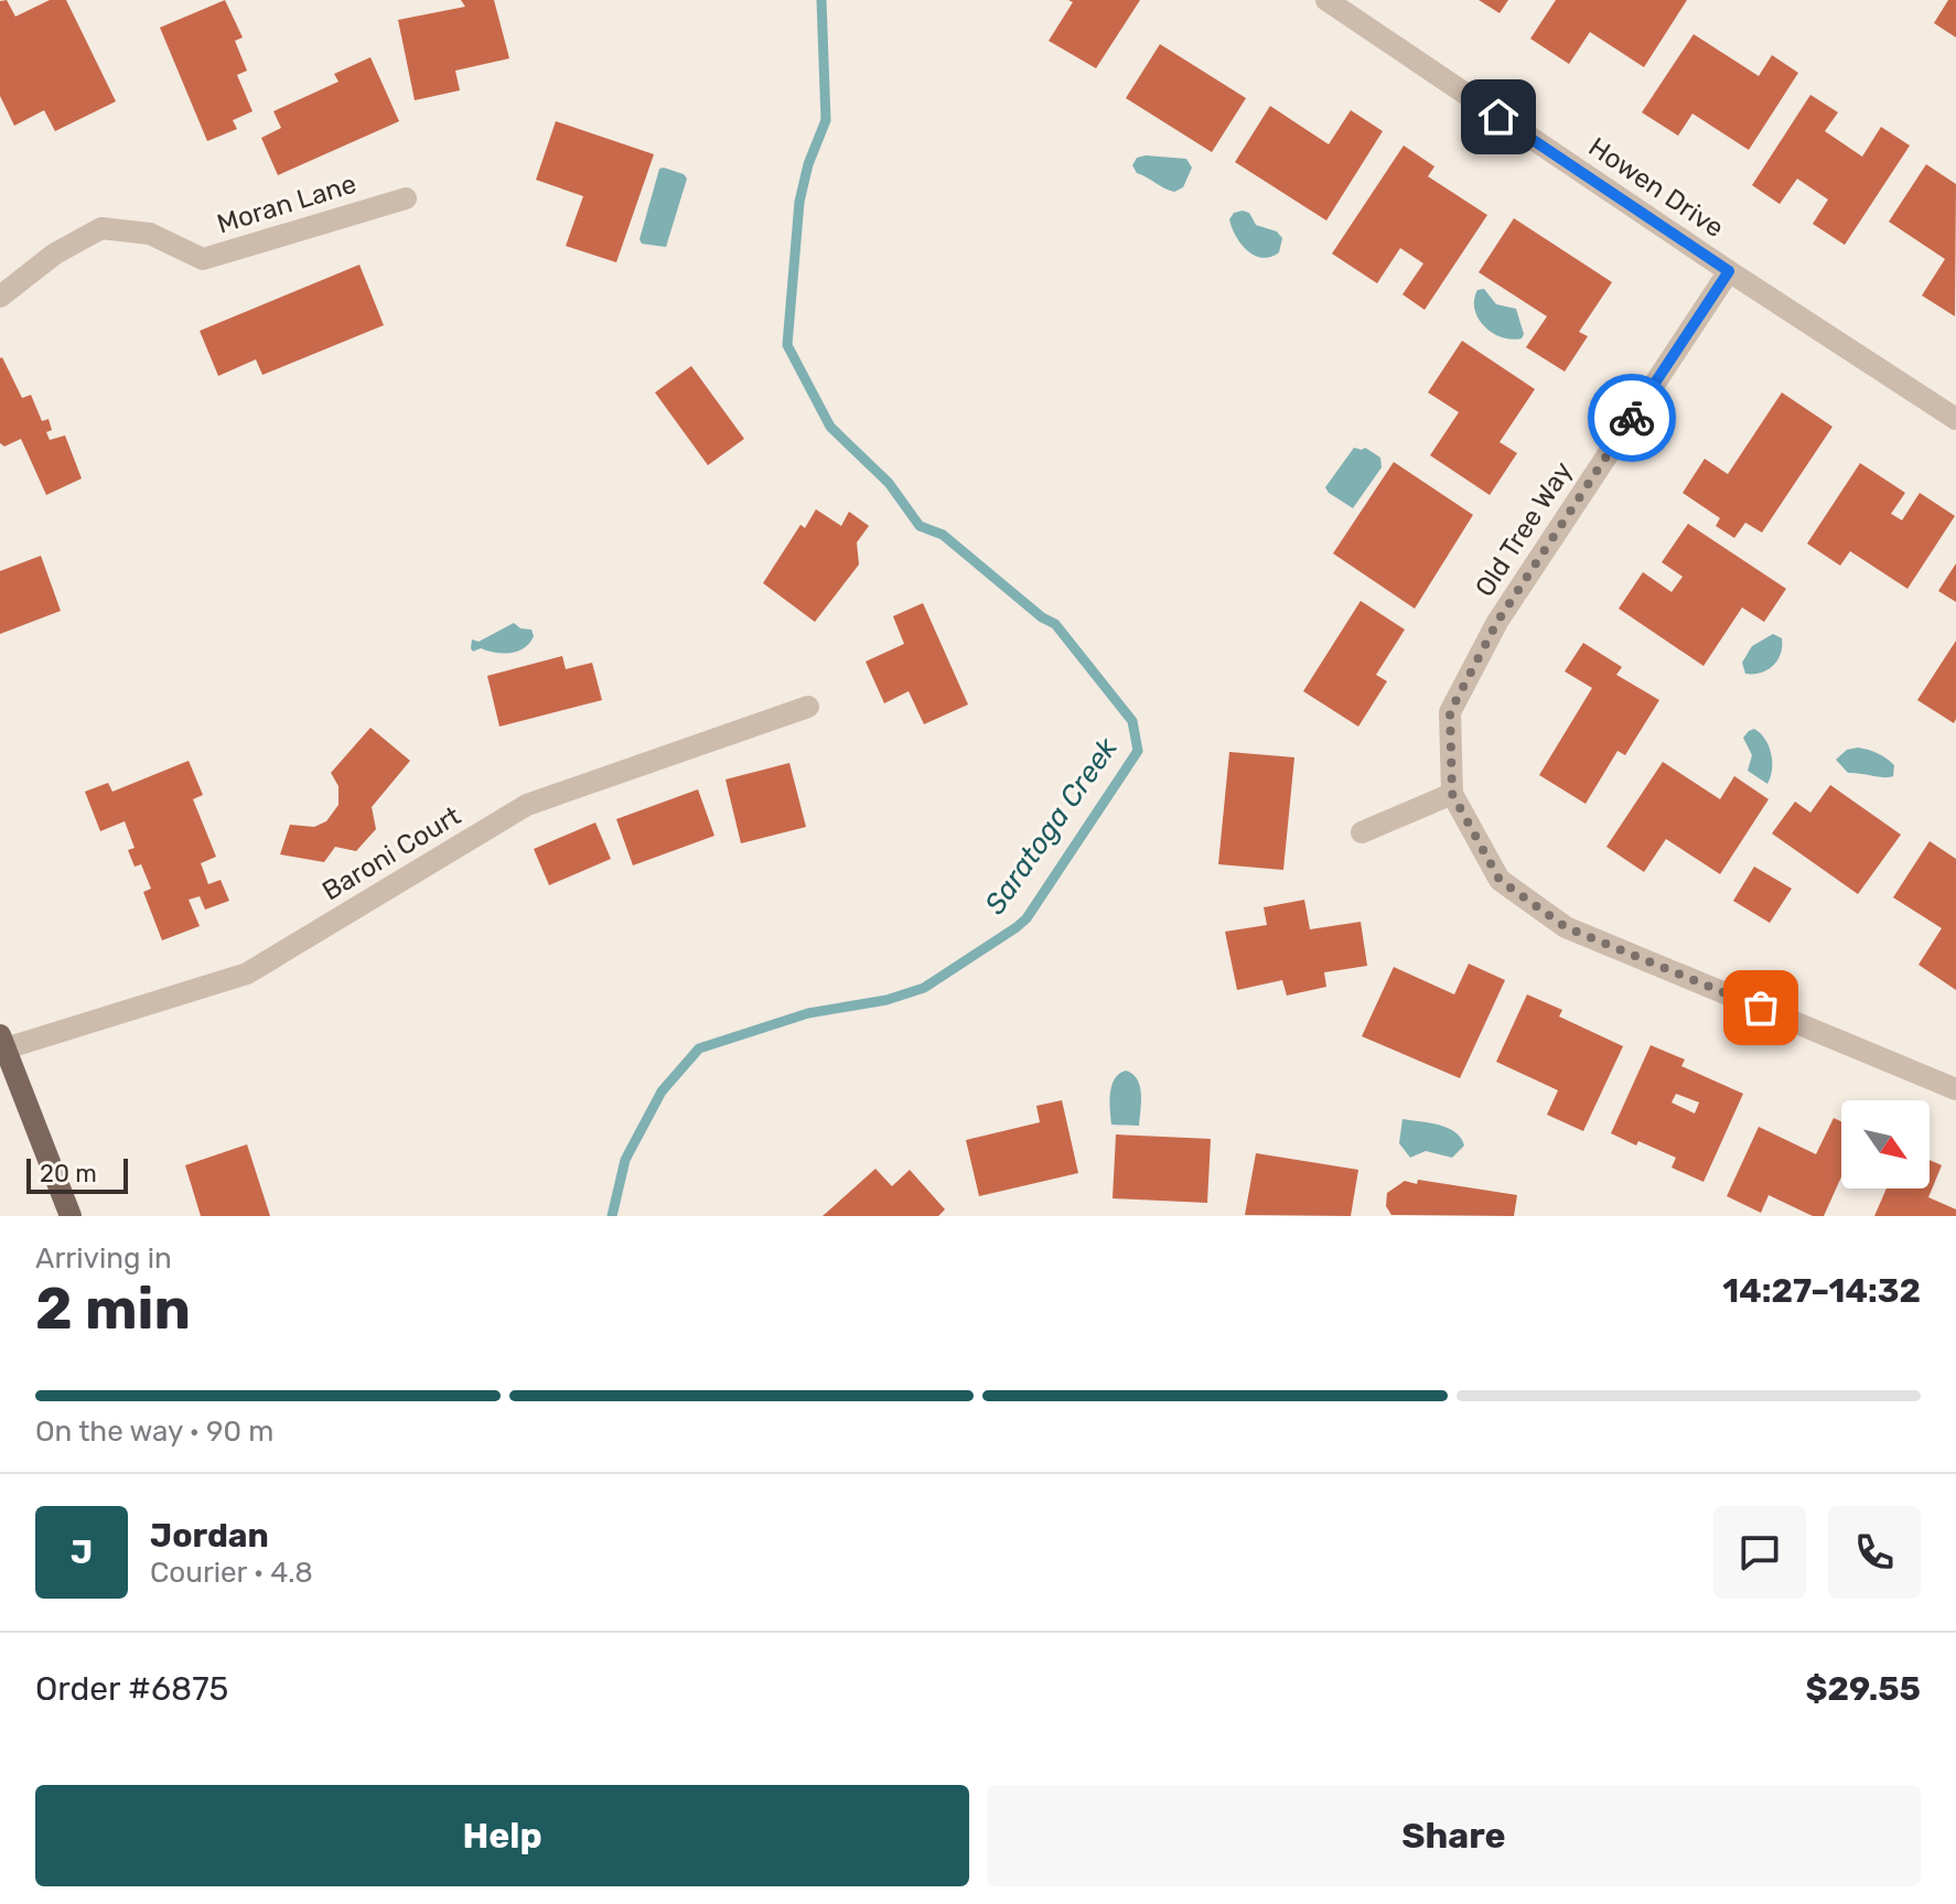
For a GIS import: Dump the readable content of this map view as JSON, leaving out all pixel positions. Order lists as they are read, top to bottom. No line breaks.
{"streets":{"street":["Howen Drive","Moran Lane","Old Tree Way","Baroni Court"]},"crossings":[["Howen Drive","Old Tree Way"]],"water":["Saratoga Creek"],"scale_bar":"20 m","north":"bottom right","page":{"scale":"20 m","heading":["2 min","Arriving in","14:27–14:32"],"panel":["Jordan","Courier · 4.8","Order #6875","$29.55"],"bar":"On the way · 90 m","round":"J","buttons":["Help","Share"]}}
